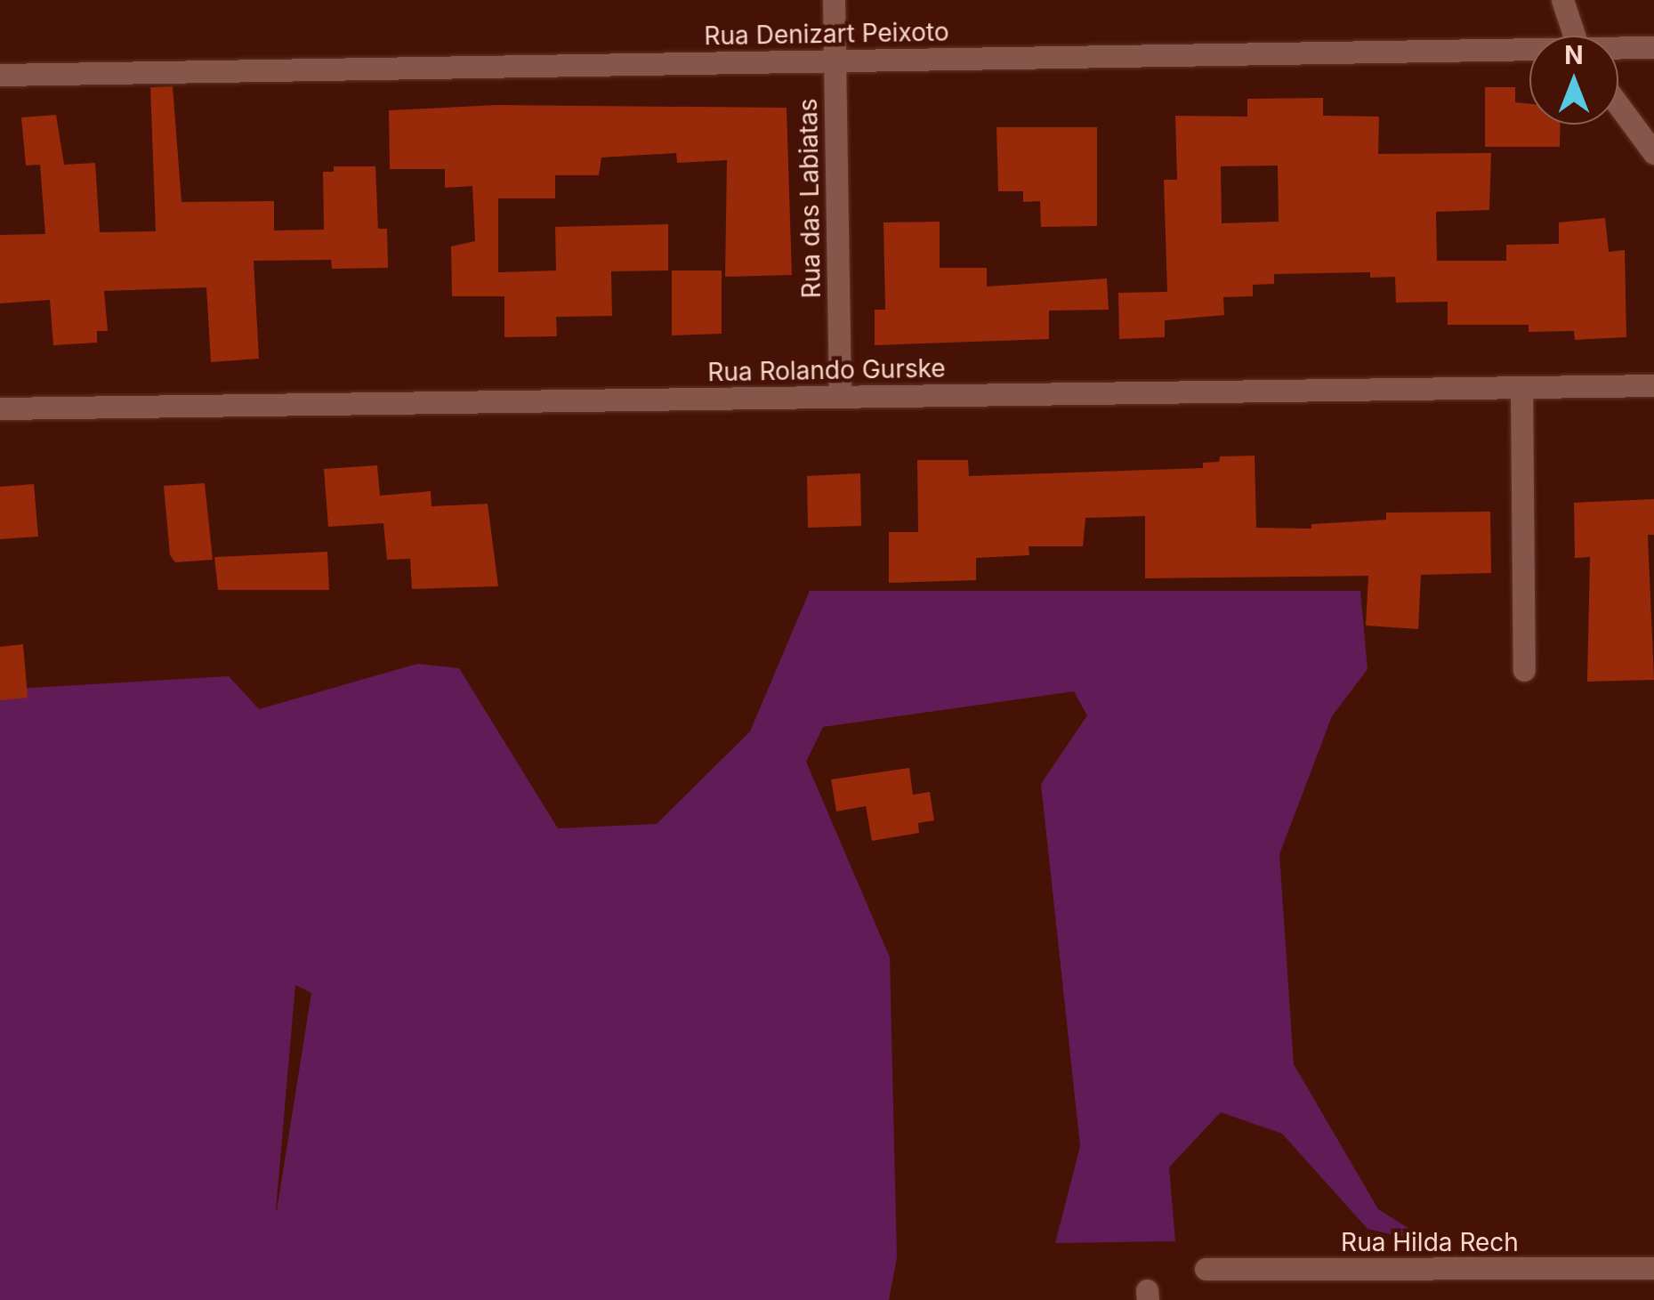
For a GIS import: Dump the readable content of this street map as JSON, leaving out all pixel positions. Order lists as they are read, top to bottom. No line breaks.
{"streets":{"street":["Rua Denizart Peixoto","Rua das Labiatas","Rua Rolando Gurske","Rua Hilda Rech"]},"crossings":[["Rua Denizart Peixoto","Rua das Labiatas"],["Rua das Labiatas","Rua Rolando Gurske"]],"north":"top"}
